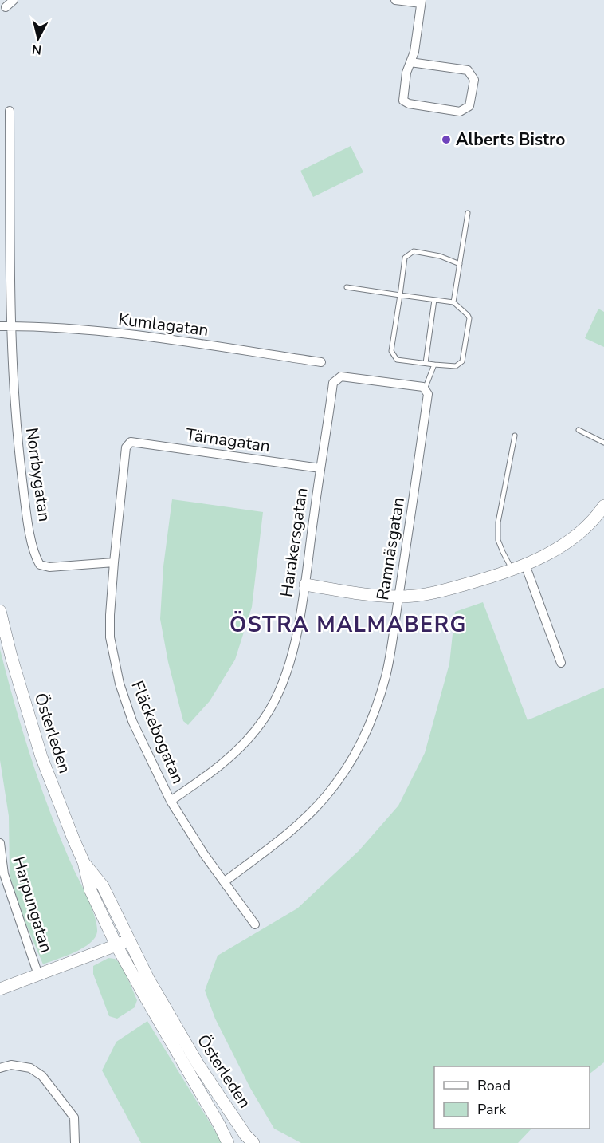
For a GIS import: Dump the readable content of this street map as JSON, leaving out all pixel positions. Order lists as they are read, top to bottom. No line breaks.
{"streets":{"main road":["Österleden"],"street":["Kumlagatan","Tärnagatan","Norrbygatan","Harakersgatan","Ramnäsgatan","Fläckebogatan","Harpungatan"]},"crossings":[["Kumlagatan","Norrbygatan"],["Tärnagatan","Harakersgatan"],["Tärnagatan","Fläckebogatan"],["Norrbygatan","Fläckebogatan"],["Harakersgatan","Ramnäsgatan"],["Harakersgatan","Fläckebogatan"],["Ramnäsgatan","Fläckebogatan"]],"districts":["ÖSTRA MALMABERG"],"places":["Alberts Bistro"],"legend":["Road","Park"],"north":"bottom"}
